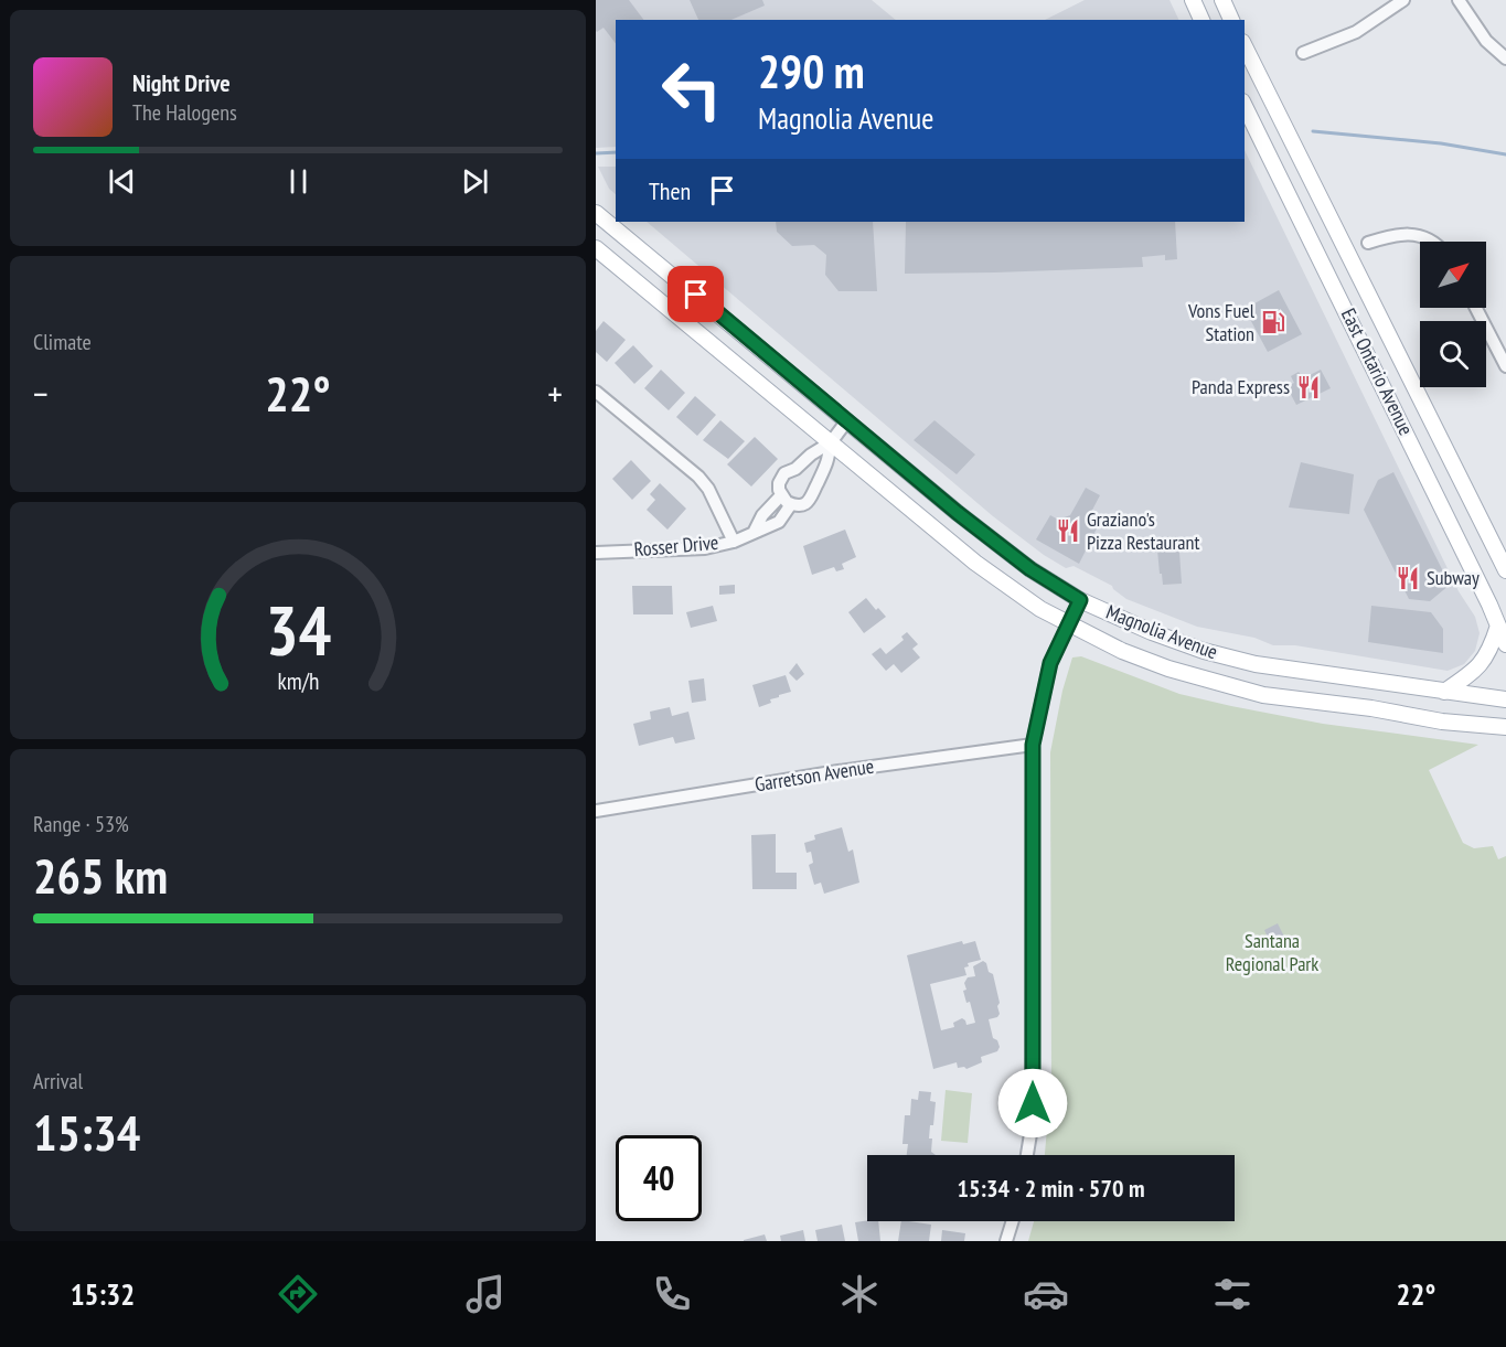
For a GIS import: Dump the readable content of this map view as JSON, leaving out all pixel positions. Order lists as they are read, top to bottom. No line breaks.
{"streets":{"main road":["East Ontario Avenue","Magnolia Avenue"],"street":["Rosser Drive","Garretson Avenue"]},"crossings":[["Rosser Drive","Magnolia Avenue"]],"parks":["Santana Regional Park"],"places":{"fuel station":["Vons Fuel Station"],"restaurant":["Panda Express","Graziano's Pizza Restaurant","Subway"]},"north":"top right","page":{"turn":["290 m","Magnolia Avenue"],"song":["Night Drive","The Halogens"],"then":"Then","tile":["Climate",["Range · 53%","265 km"],["Arrival","15:34"]],"heat":["−","22°","+"],"limit":"40","trip":"15:34 · 2 min · 570 m","tabs":["15:32","22°"],"gauge":["34","km/h"]}}
